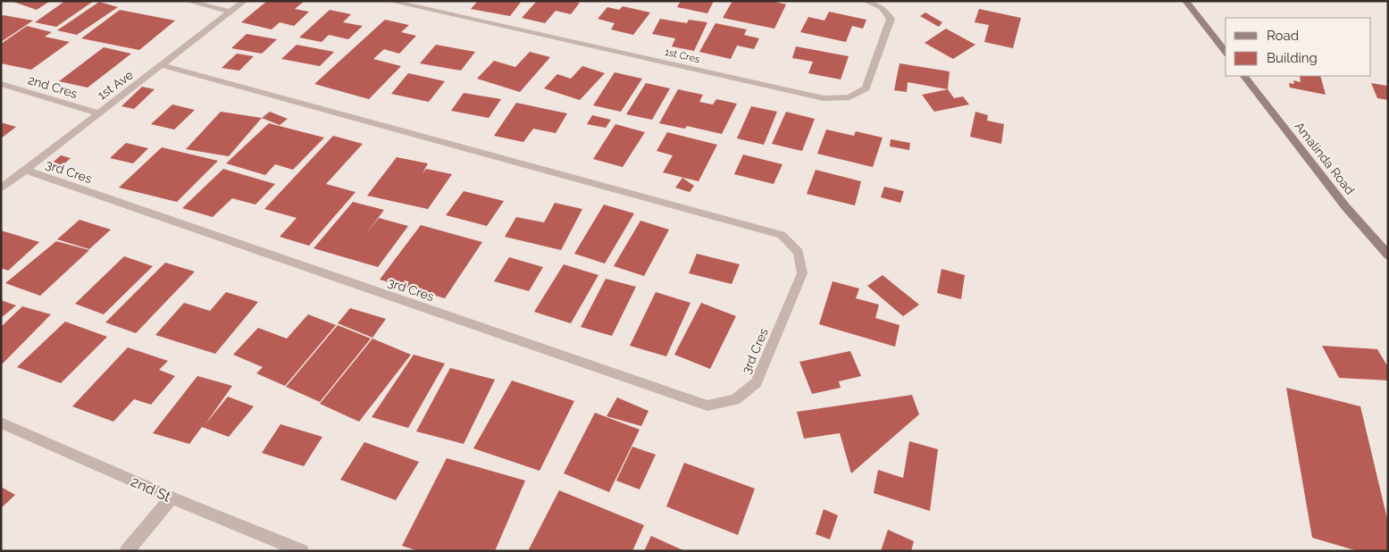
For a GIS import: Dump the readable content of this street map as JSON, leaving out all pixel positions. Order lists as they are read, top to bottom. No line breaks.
{"streets":{"street":["1st Cres","1st Ave","2nd Cres","Amalinda Road","3rd Cres","2nd St"]},"crossings":[["1st Ave","2nd Cres"],["1st Ave","3rd Cres"]],"legend":["Road","Building"]}
